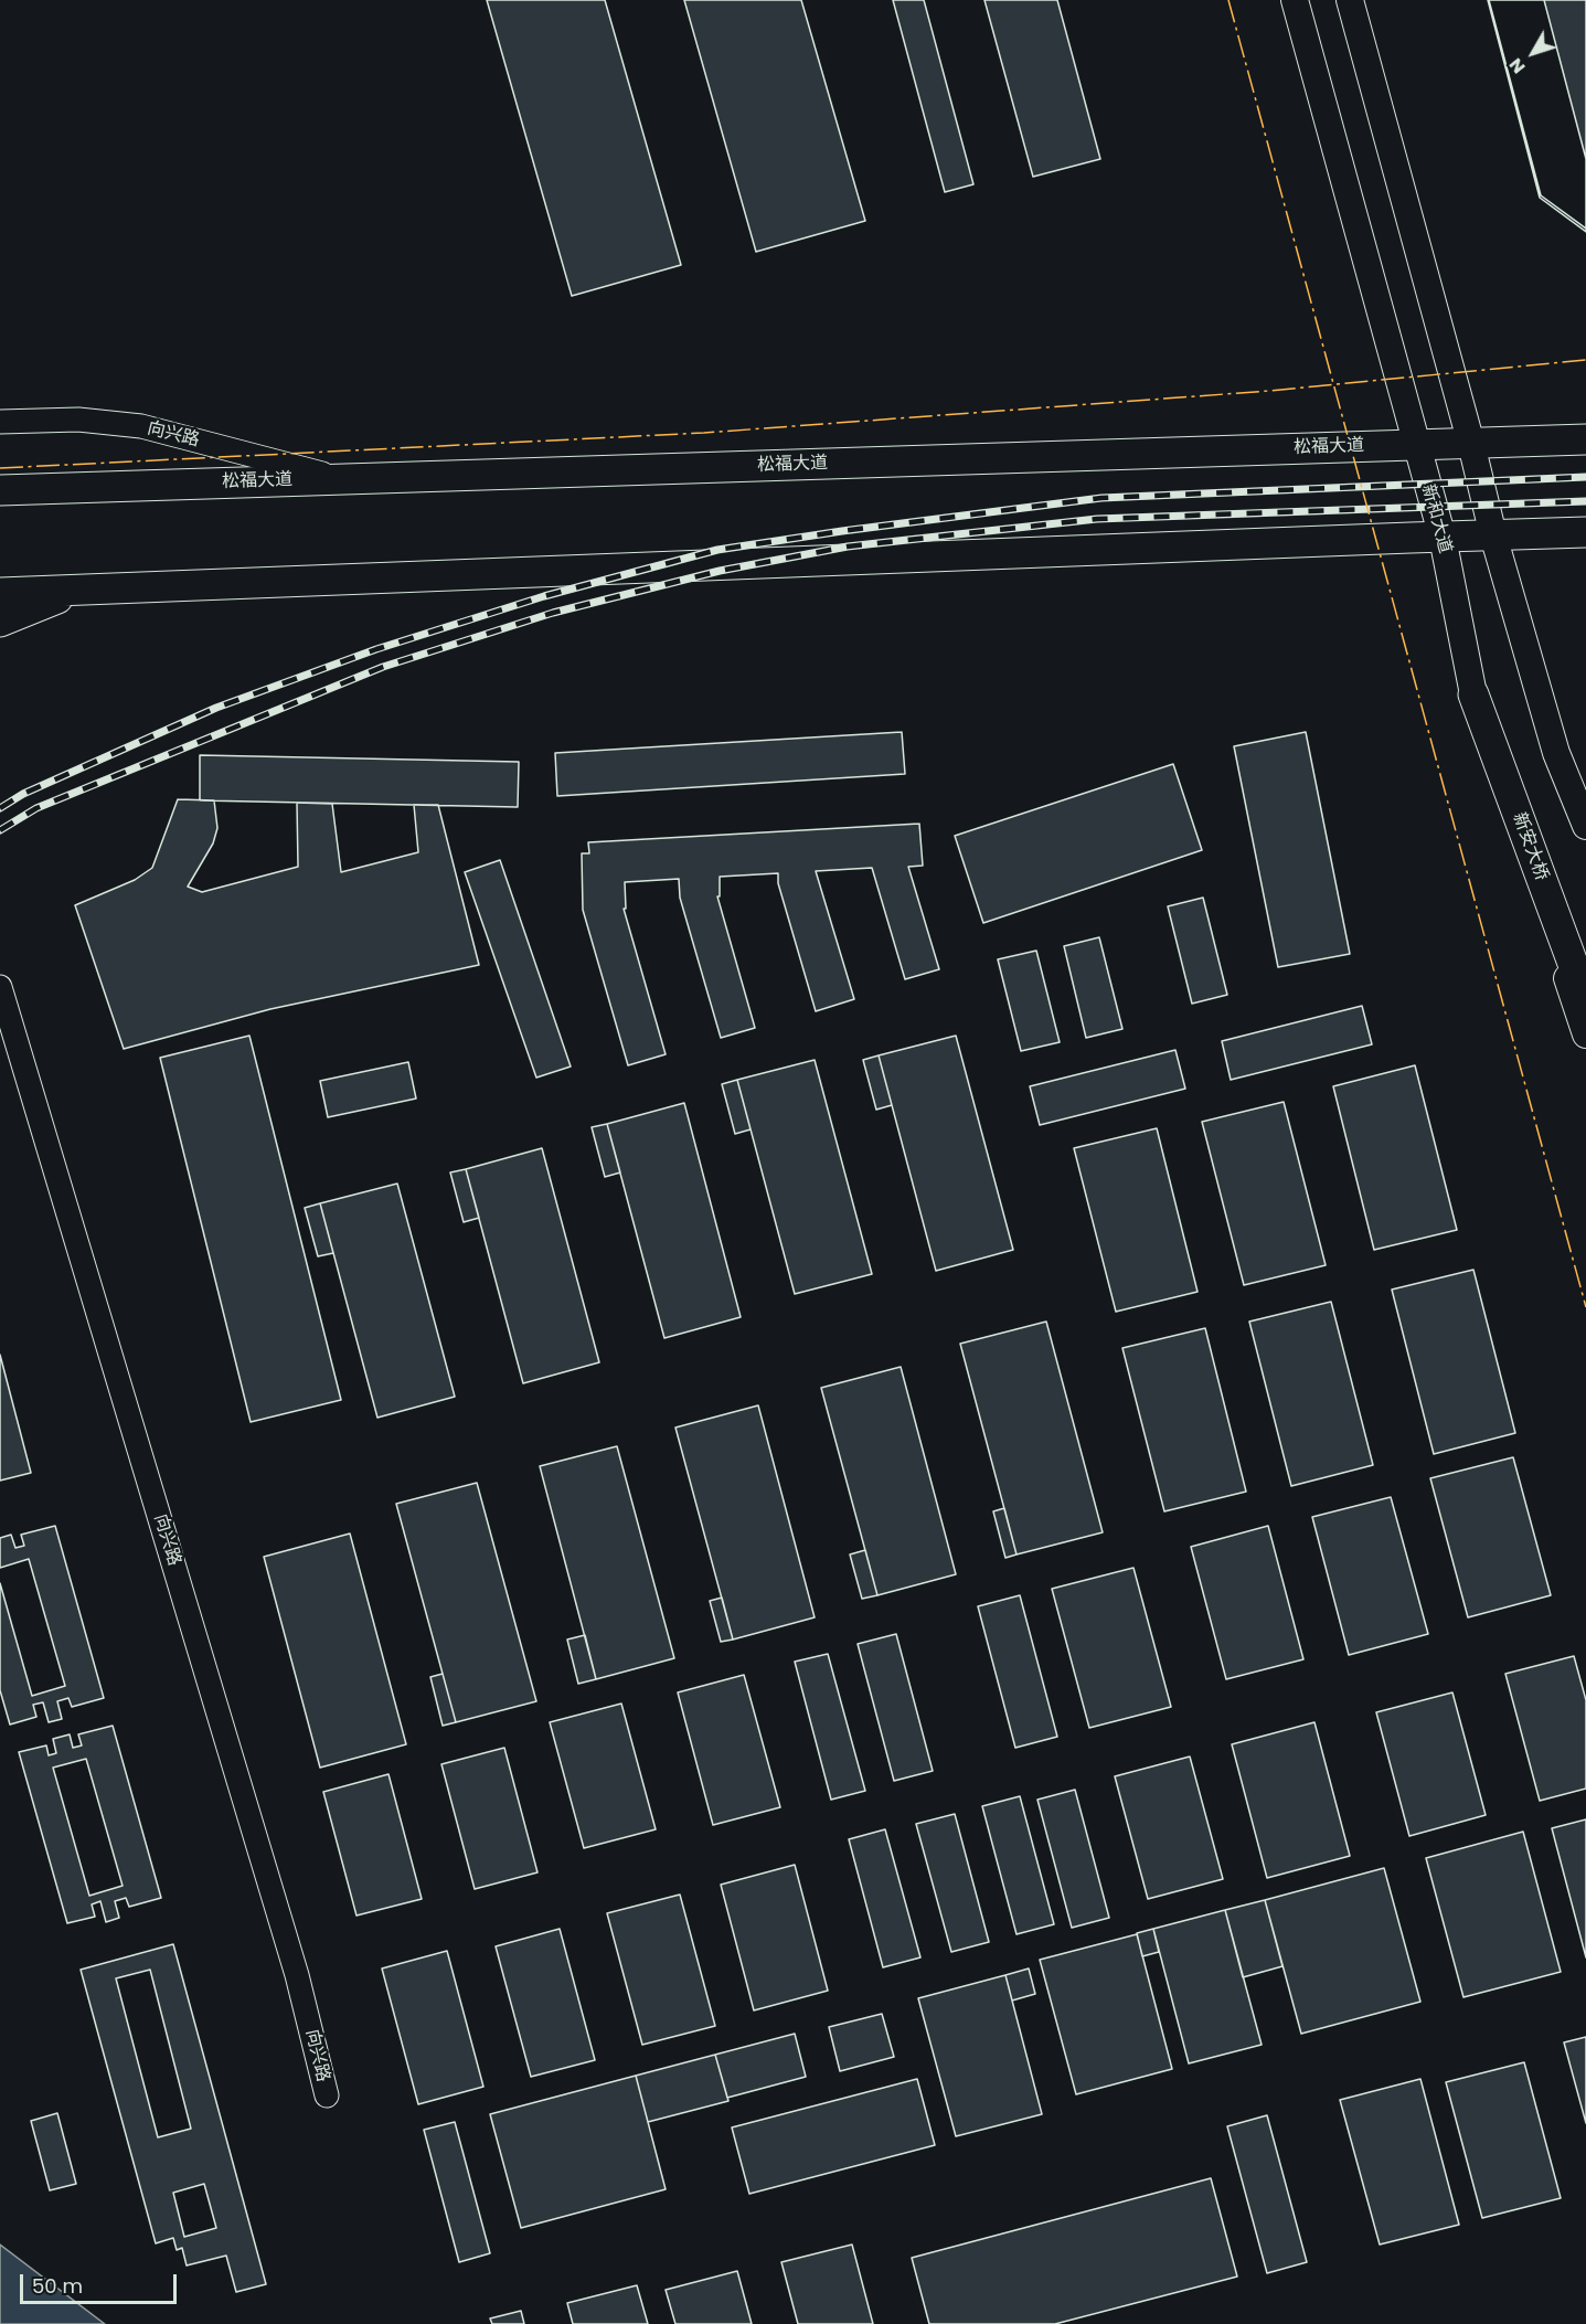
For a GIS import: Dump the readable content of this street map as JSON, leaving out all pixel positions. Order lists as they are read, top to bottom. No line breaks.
{"streets":{"main road":["松福大道","新和大道","新安大桥"],"street":["向兴路"]},"crossings":[["向兴路","松福大道"],["松福大道","新和大道"],["新和大道","新安大桥"]],"scale_bar":"50 m","north":"bottom left"}
